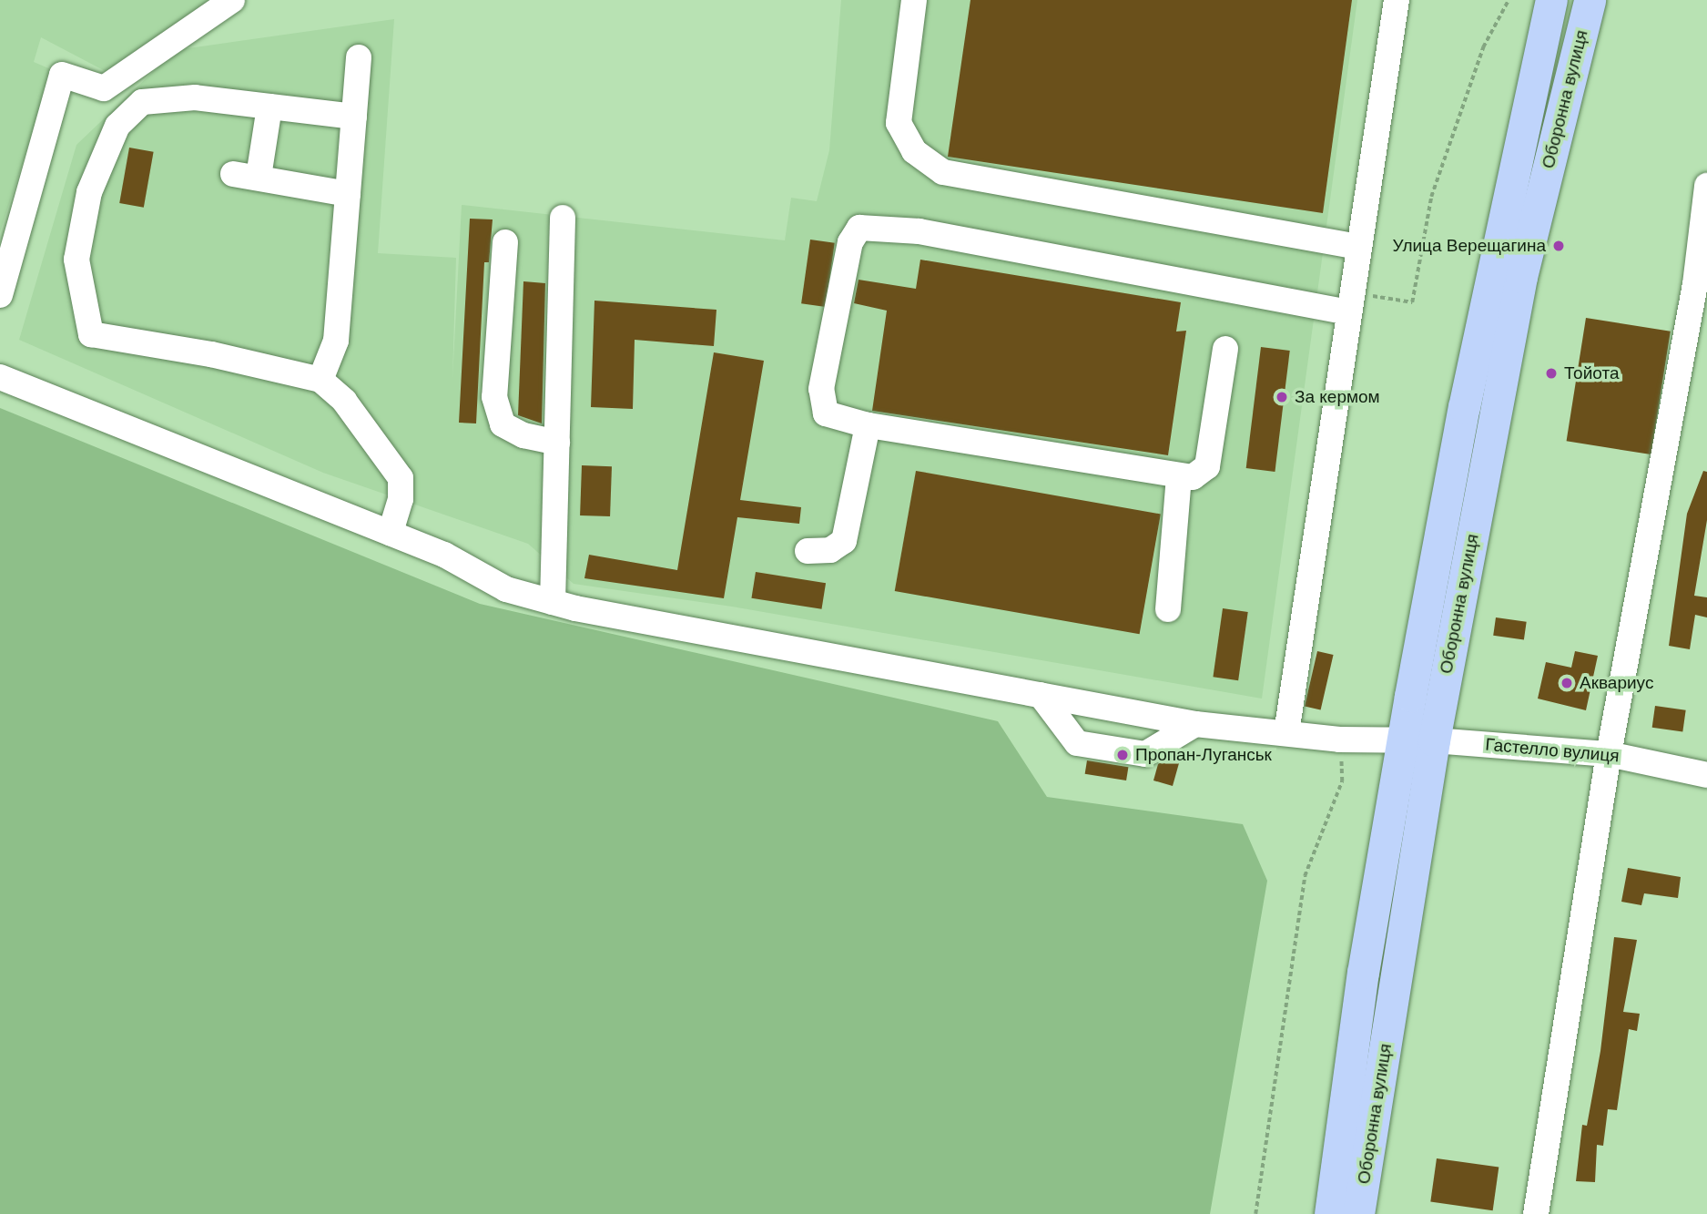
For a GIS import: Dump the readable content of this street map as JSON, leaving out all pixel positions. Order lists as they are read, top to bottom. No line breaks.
{"streets":{"main road":["Оборонна вулиця"],"street":["Гастелло вулиця"]},"crossings":[["Оборонна вулиця","Гастелло вулиця"]],"places":["Улица Верещагина","Тойота","За кермом","Аквариус","Пропан-Луганськ"]}
